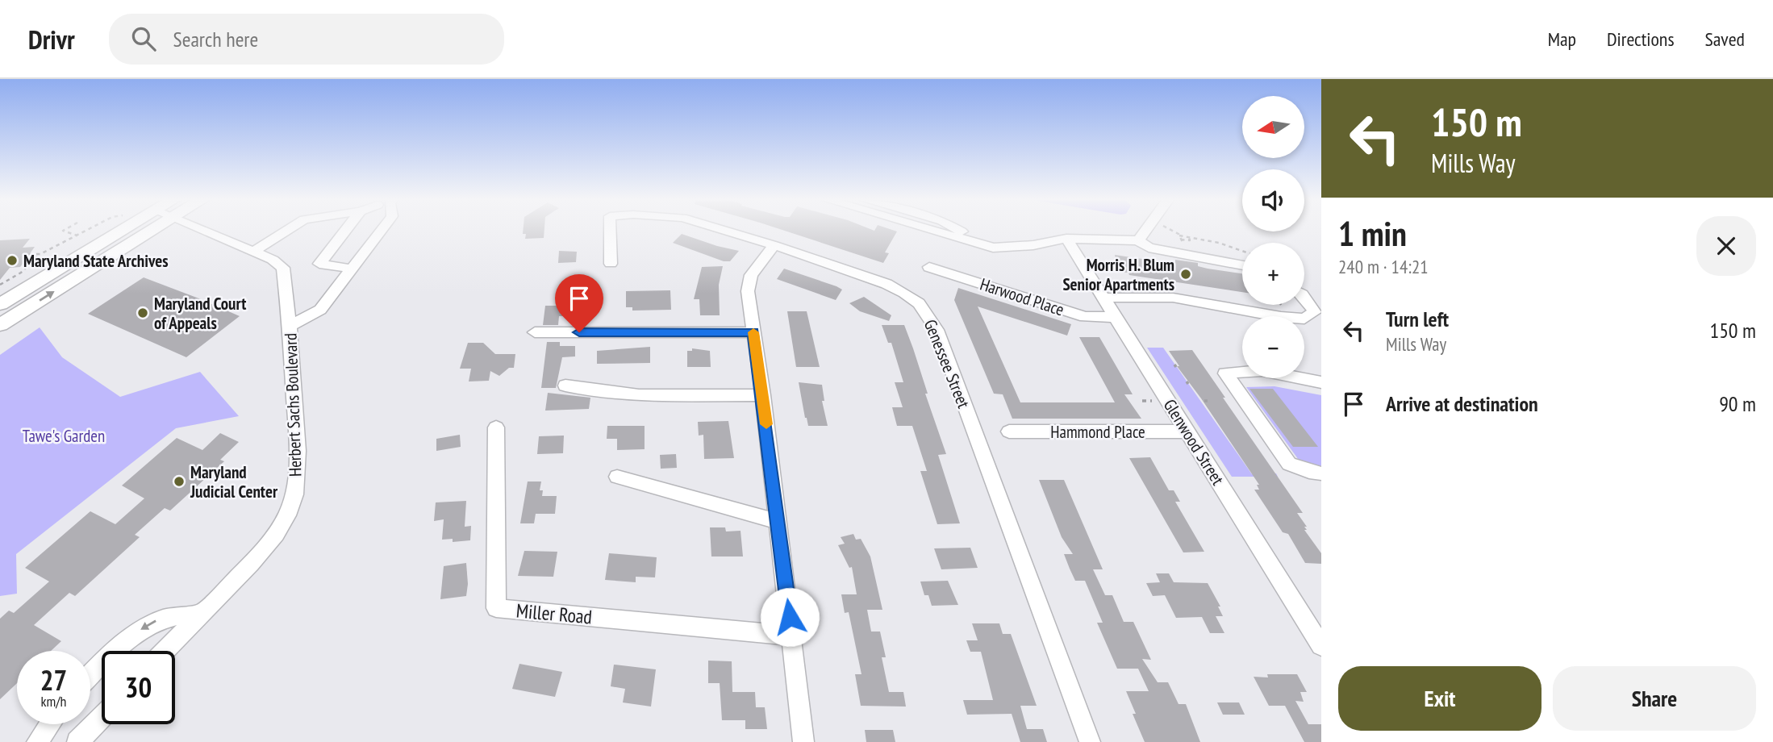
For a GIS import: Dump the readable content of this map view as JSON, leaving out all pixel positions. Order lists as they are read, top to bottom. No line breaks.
{"streets":{"street":["Harwood Place","Genessee Street","Herbert Sachs Boulevard","Hammond Place","Glenwood Street","Miller Road"]},"crossings":[["Harwood Place","Glenwood Street"],["Hammond Place","Glenwood Street"]],"parks":["Tawe's Garden"],"places":["Maryland State Archives","Morris H. Blum Senior Apartments","Maryland Court of Appeals","Maryland Judicial Center"],"north":"left","page":{"header":"Drivr","search":"Search here","nav":["Map","Directions","Saved"],"turn":["150 m","Mills Way"],"map_buttons":["+","−"],"heading":["1 min","240 m · 14:21"],"list":[{"name":"Turn left","note":"Mills Way","value":"150 m"},{"name":"Arrive at destination","value":"90 m"}],"speed":"27 km/h","limit":"30","buttons":["Exit","Share"]}}
